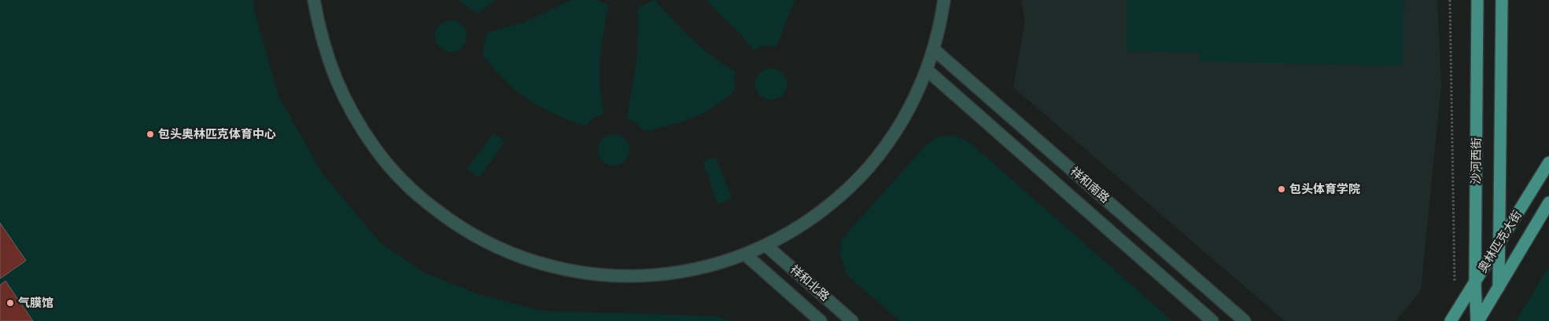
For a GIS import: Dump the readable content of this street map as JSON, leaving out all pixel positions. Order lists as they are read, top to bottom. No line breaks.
{"streets":{"main road":["沙河西街","奥林匹克大街"],"street":["祥和南路","祥和北路"]},"crossings":[["沙河西街","奥林匹克大街"]],"places":["包头奥林匹克体育中心","包头体育学院","气膜馆"]}
